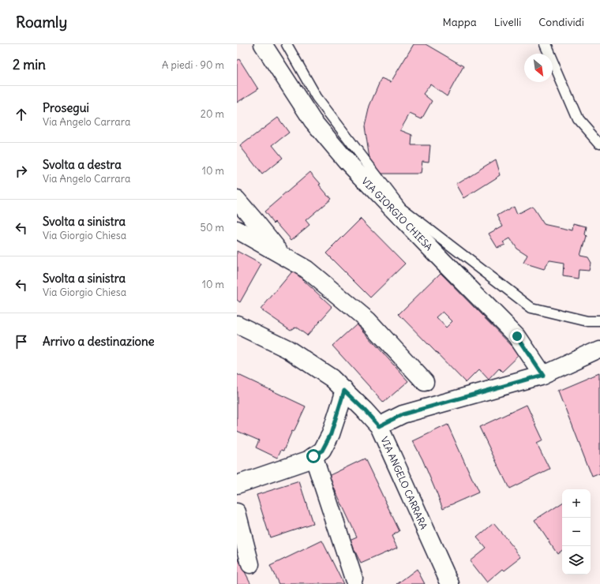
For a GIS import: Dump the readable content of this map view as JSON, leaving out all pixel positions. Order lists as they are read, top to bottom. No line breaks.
{"streets":{"street":["VIA GIORGIO CHIESA","VIA ANGELO CARRARA"]},"north":"bottom right","page":{"header":"Roamly","nav":["Mappa","Livelli","Condividi"],"heading":["2 min","A piedi · 90 m"],"list":[["Prosegui","Via Angelo Carrara","20 m"],["Svolta a destra","Via Angelo Carrara","10 m"],["Svolta a sinistra","Via Giorgio Chiesa","50 m"],["Svolta a sinistra","Via Giorgio Chiesa","10 m"],"Arrivo a destinazione"],"map_buttons":["+","−"]}}
